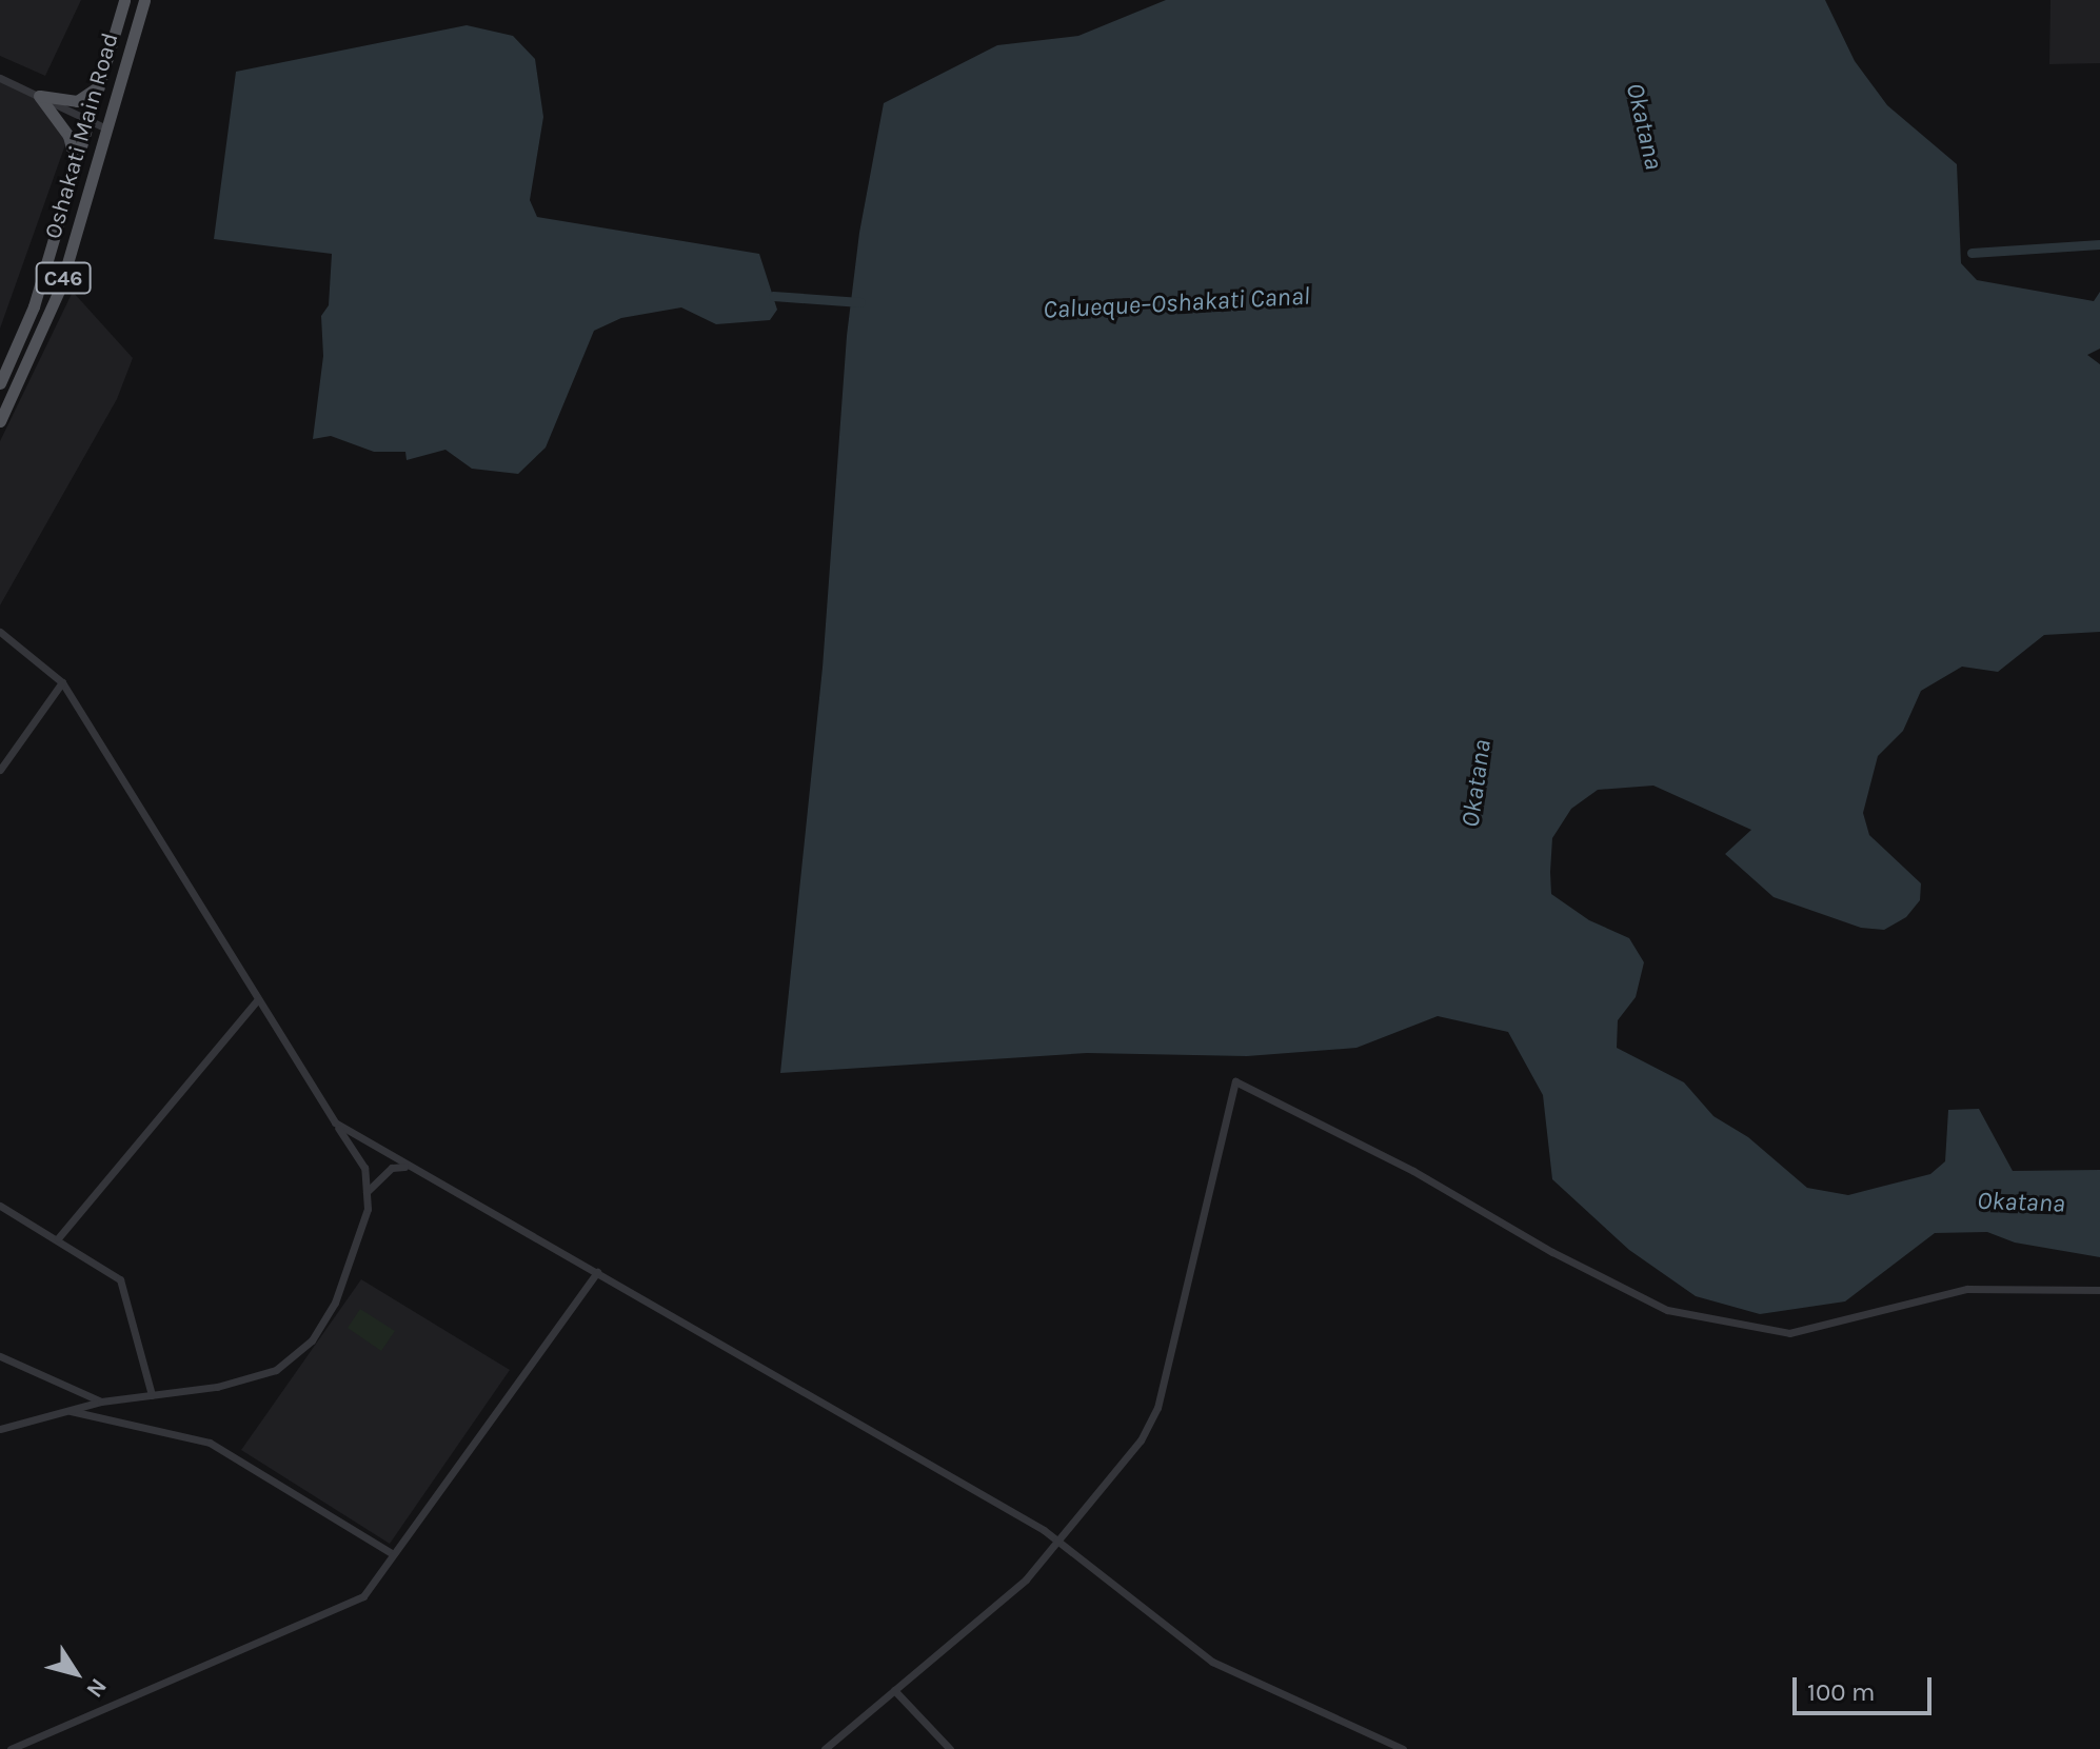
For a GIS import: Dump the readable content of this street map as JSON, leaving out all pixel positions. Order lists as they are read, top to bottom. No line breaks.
{"streets":{"main road":["Oshakati Main Road","C46"]},"water":["Okatana","Calueque–Oshakati Canal"],"scale_bar":"100 m","north":"bottom right"}
